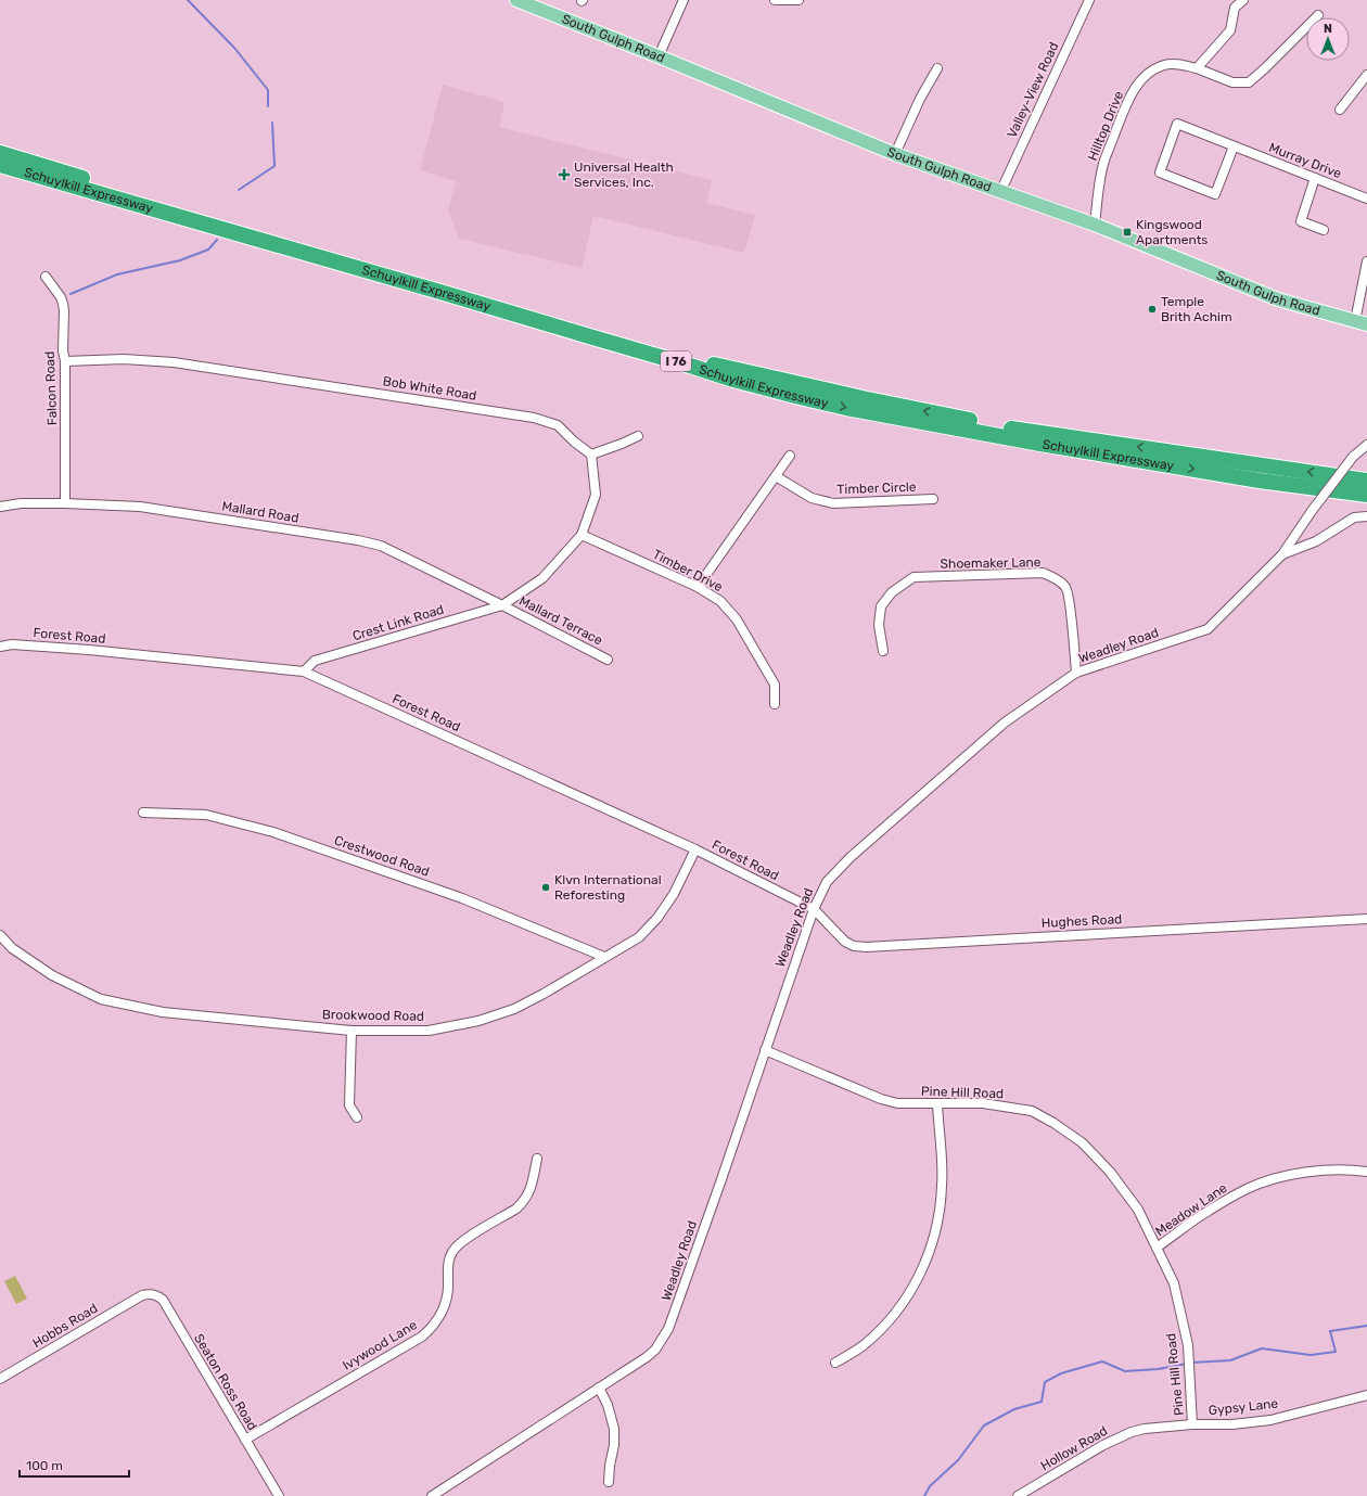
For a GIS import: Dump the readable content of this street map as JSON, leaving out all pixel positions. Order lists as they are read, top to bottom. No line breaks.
{"streets":{"highway":["Schuylkill Expressway","I 76"],"main road":["South Gulph Road"],"street":["Valley-View Road","Hilltop Drive","Murray Drive","Falcon Road","Bob White Road","Timber Circle","Mallard Road","Shoemaker Lane","Timber Drive","Mallard Terrace","Crest Link Road","Forest Road","Weadley Road","Crestwood Road","Hughes Road","Brookwood Road","Pine Hill Road","Meadow Lane","Hobbs Road","Ivywood Lane","Seaton Ross Road","Gypsy Lane","Hollow Road"]},"crossings":[["South Gulph Road","Valley-View Road"],["South Gulph Road","Hilltop Drive"],["Falcon Road","Bob White Road"],["Falcon Road","Mallard Road"],["Mallard Road","Mallard Terrace"],["Mallard Road","Crest Link Road"],["Shoemaker Lane","Weadley Road"],["Mallard Terrace","Crest Link Road"],["Crest Link Road","Forest Road"],["Forest Road","Weadley Road"],["Forest Road","Hughes Road"],["Forest Road","Brookwood Road"],["Weadley Road","Hughes Road"],["Weadley Road","Pine Hill Road"],["Crestwood Road","Brookwood Road"],["Pine Hill Road","Meadow Lane"],["Pine Hill Road","Gypsy Lane"],["Hobbs Road","Seaton Ross Road"],["Ivywood Lane","Seaton Ross Road"],["Gypsy Lane","Hollow Road"]],"places":{"health":["Universal Health Services, Inc."],"transit":["Kingswood Apartments"],"other":["Temple Brith Achim","Klvn International Reforesting"]},"scale_bar":"100 m","north":"top"}
